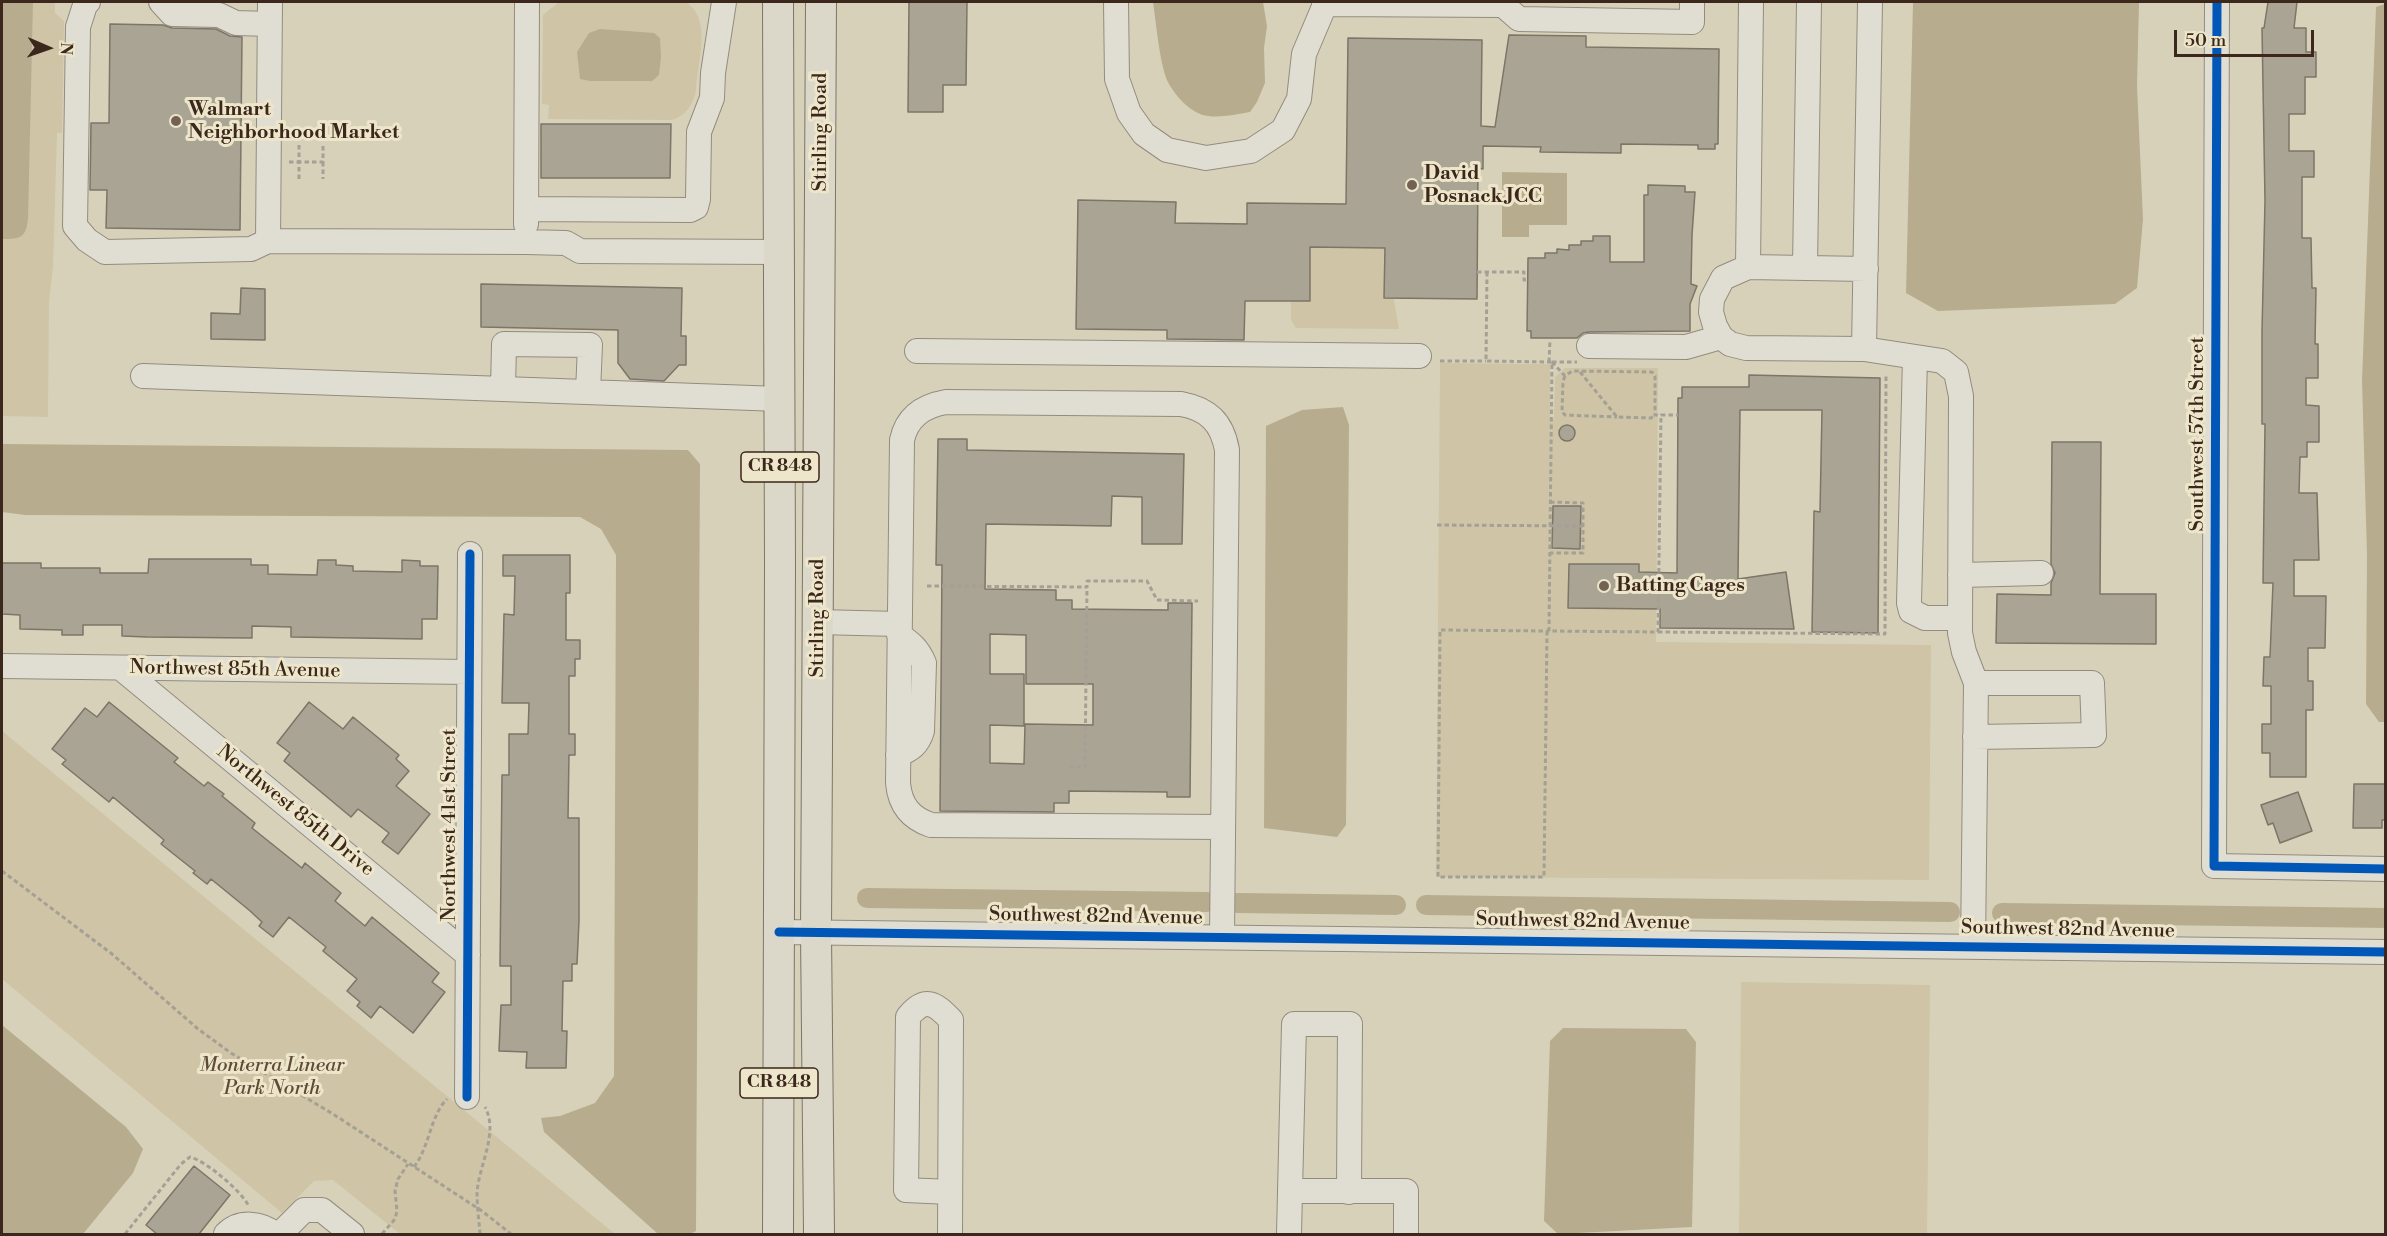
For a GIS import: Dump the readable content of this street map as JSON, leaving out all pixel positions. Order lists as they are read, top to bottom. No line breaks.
{"streets":{"main road":["Stirling Road","CR 848"],"street":["Southwest 57th Street","Northwest 85th Avenue","Northwest 85th Drive","Northwest 41st Street","Southwest 82nd Avenue"]},"crossings":[["Stirling Road","Southwest 82nd Avenue"],["Northwest 85th Avenue","Northwest 85th Drive"],["Northwest 85th Avenue","Northwest 41st Street"],["Northwest 85th Drive","Northwest 41st Street"]],"parks":["Monterra Linear Park North"],"places":["Walmart Neighborhood Market","David Posnack JCC","Batting Cages"],"scale_bar":"50 m","north":"right"}
